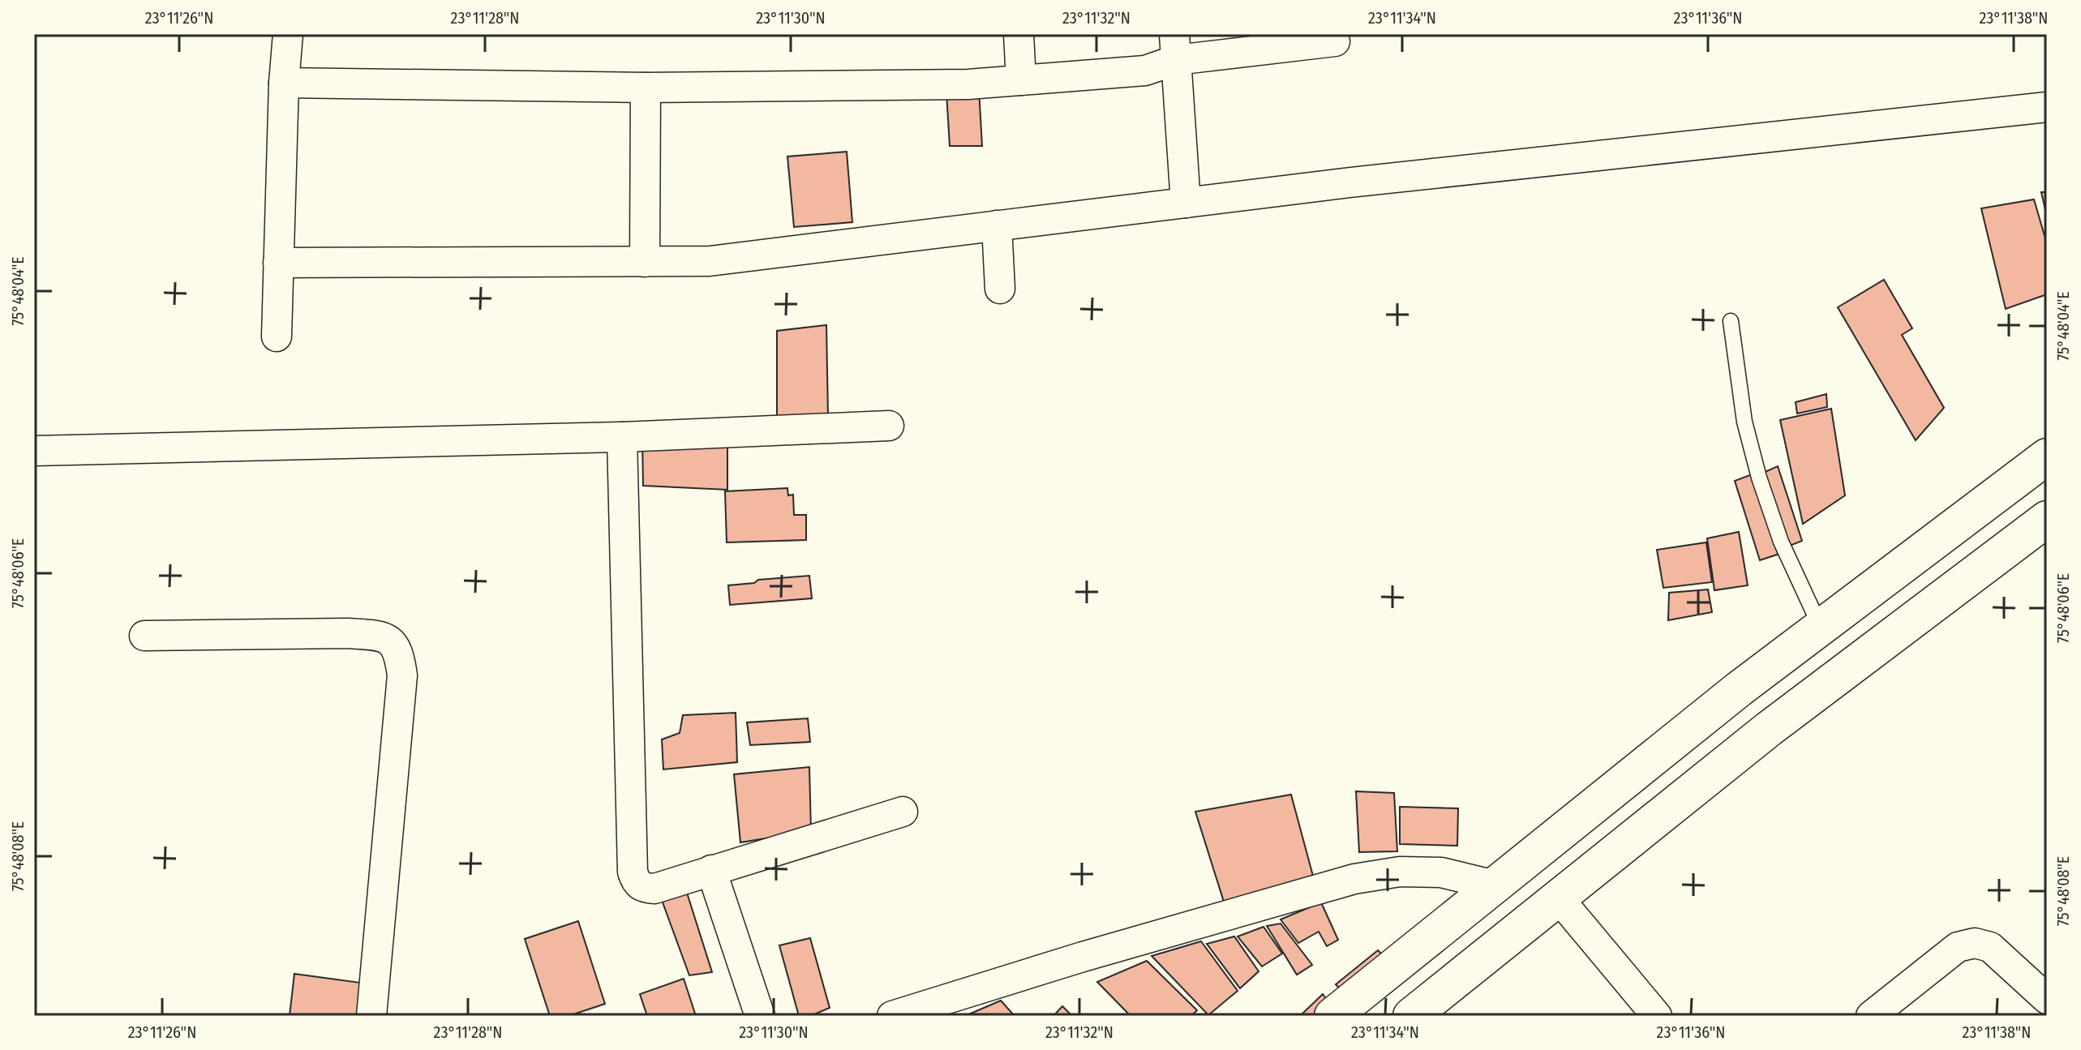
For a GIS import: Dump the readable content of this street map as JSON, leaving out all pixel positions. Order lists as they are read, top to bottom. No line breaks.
{"coordinates":["23°11'26\"N","23°11'28\"N","23°11'30\"N","23°11'32\"N","23°11'34\"N","23°11'36\"N","23°11'38\"N","75°48'04\"E","75°48'06\"E","75°48'08\"E"]}
